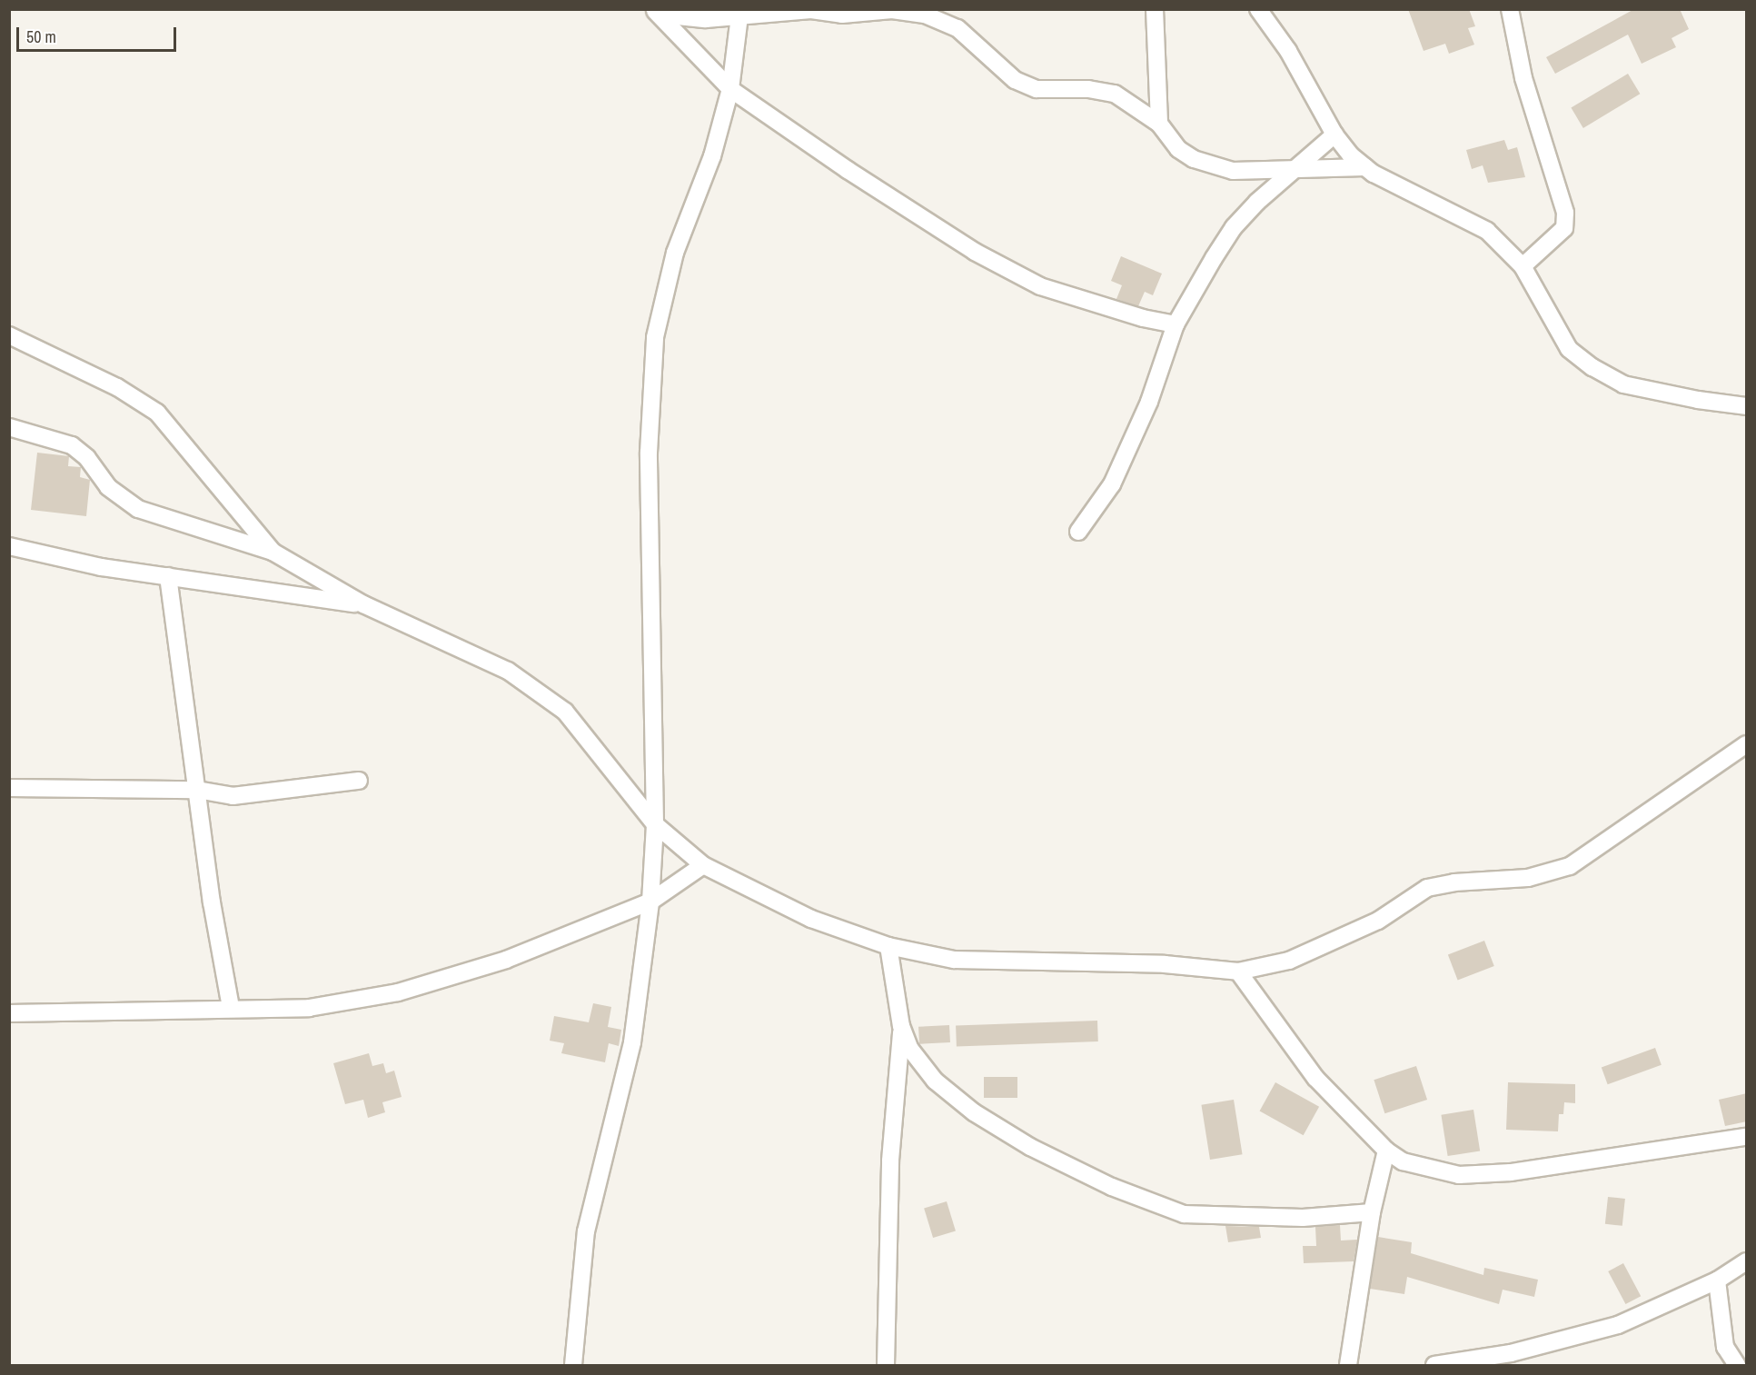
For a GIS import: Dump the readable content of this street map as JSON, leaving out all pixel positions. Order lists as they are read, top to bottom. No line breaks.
{"scale_bar":"50 m"}
